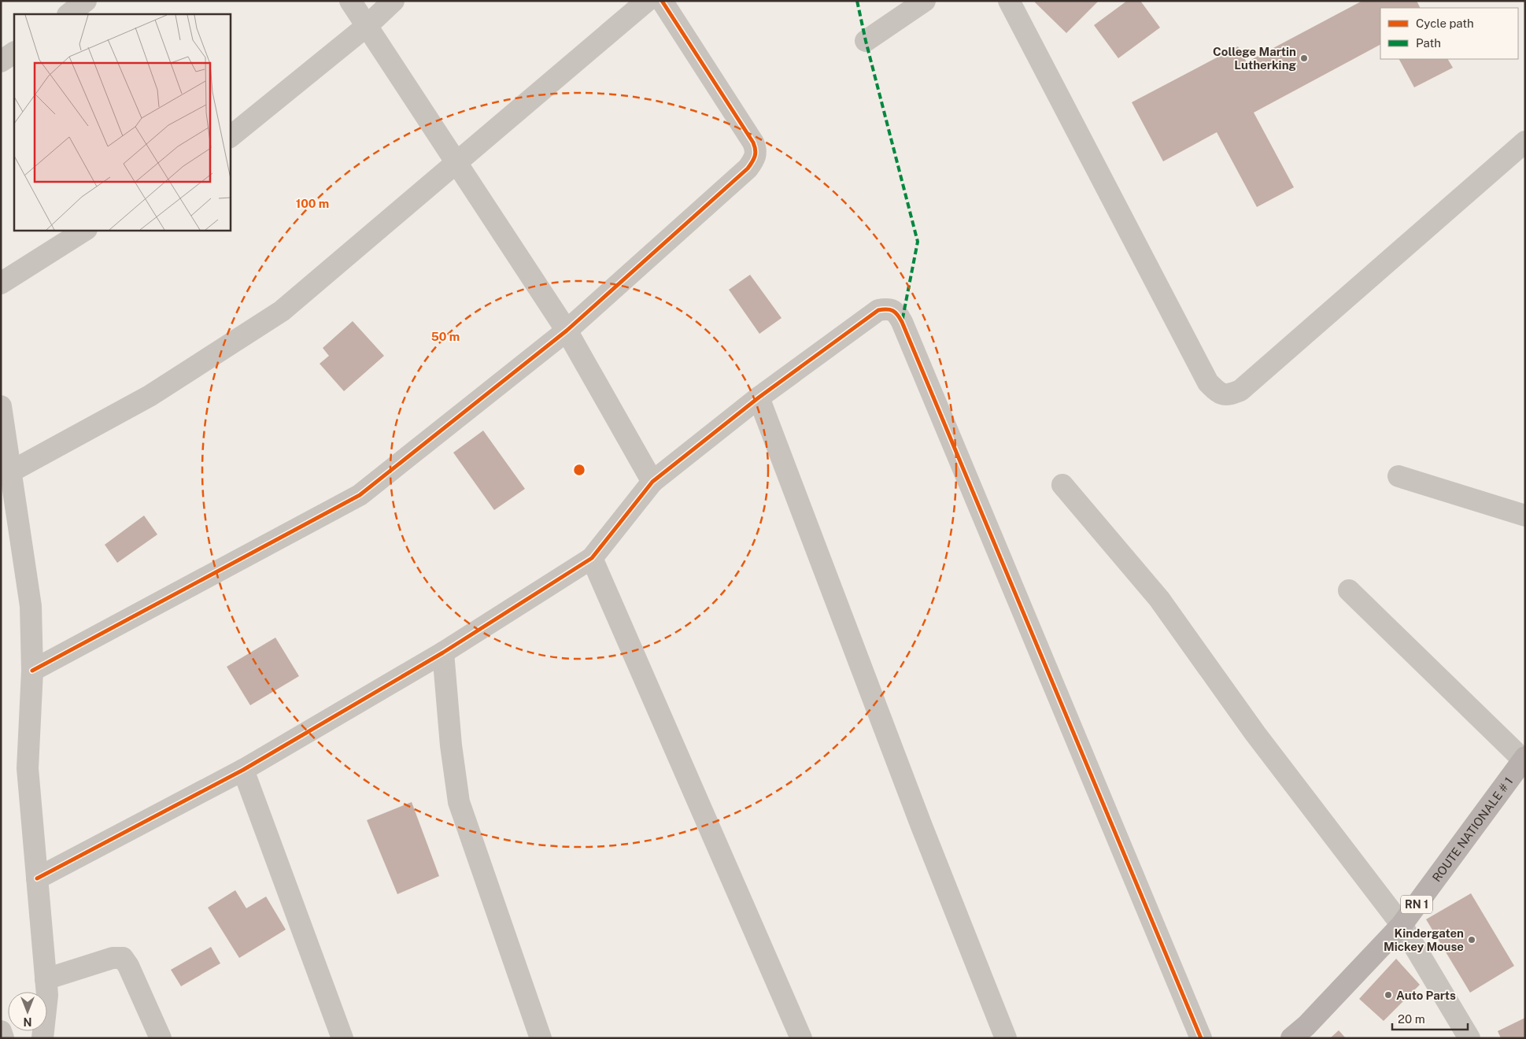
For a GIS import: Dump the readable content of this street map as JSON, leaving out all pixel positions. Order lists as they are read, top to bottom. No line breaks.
{"streets":{"main road":["ROUTE NATIONALE # 1","RN 1"]},"places":["College Martin Lutherking","Kindergaten Mickey Mouse","Auto Parts"],"legend":["Cycle path","Path"],"scale_bar":"20 m","north":"bottom","rings":["100 m","50 m"]}
